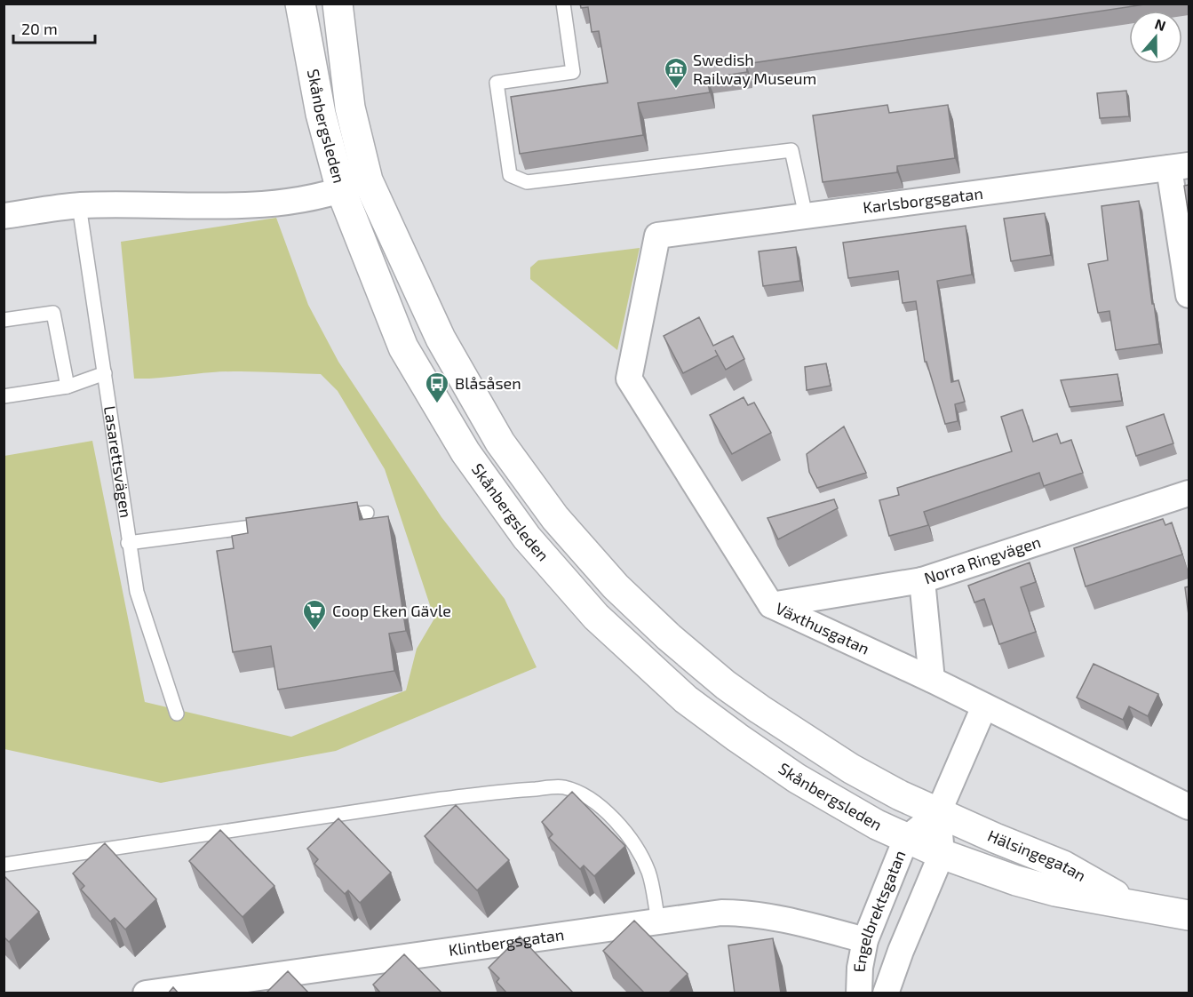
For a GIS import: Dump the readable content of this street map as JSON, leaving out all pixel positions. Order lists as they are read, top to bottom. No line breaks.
{"streets":{"street":["Skånbergsleden","Karlsborgsgatan","Norra Ringvägen","Växthusgatan","Hälsingegatan","Engelbrektsgatan","Klintbergsgatan"],"lane":["Lasarettsvägen"]},"crossings":[["Skånbergsleden","Hälsingegatan"],["Skånbergsleden","Engelbrektsgatan"],["Karlsborgsgatan","Växthusgatan"],["Norra Ringvägen","Växthusgatan"],["Hälsingegatan","Engelbrektsgatan"],["Engelbrektsgatan","Klintbergsgatan"]],"places":{"museum":["Swedish Railway Museum"],"bus stop":["Blåsåsen"],"supermarket":["Coop Eken Gävle"]},"scale_bar":"20 m","north":"top"}
